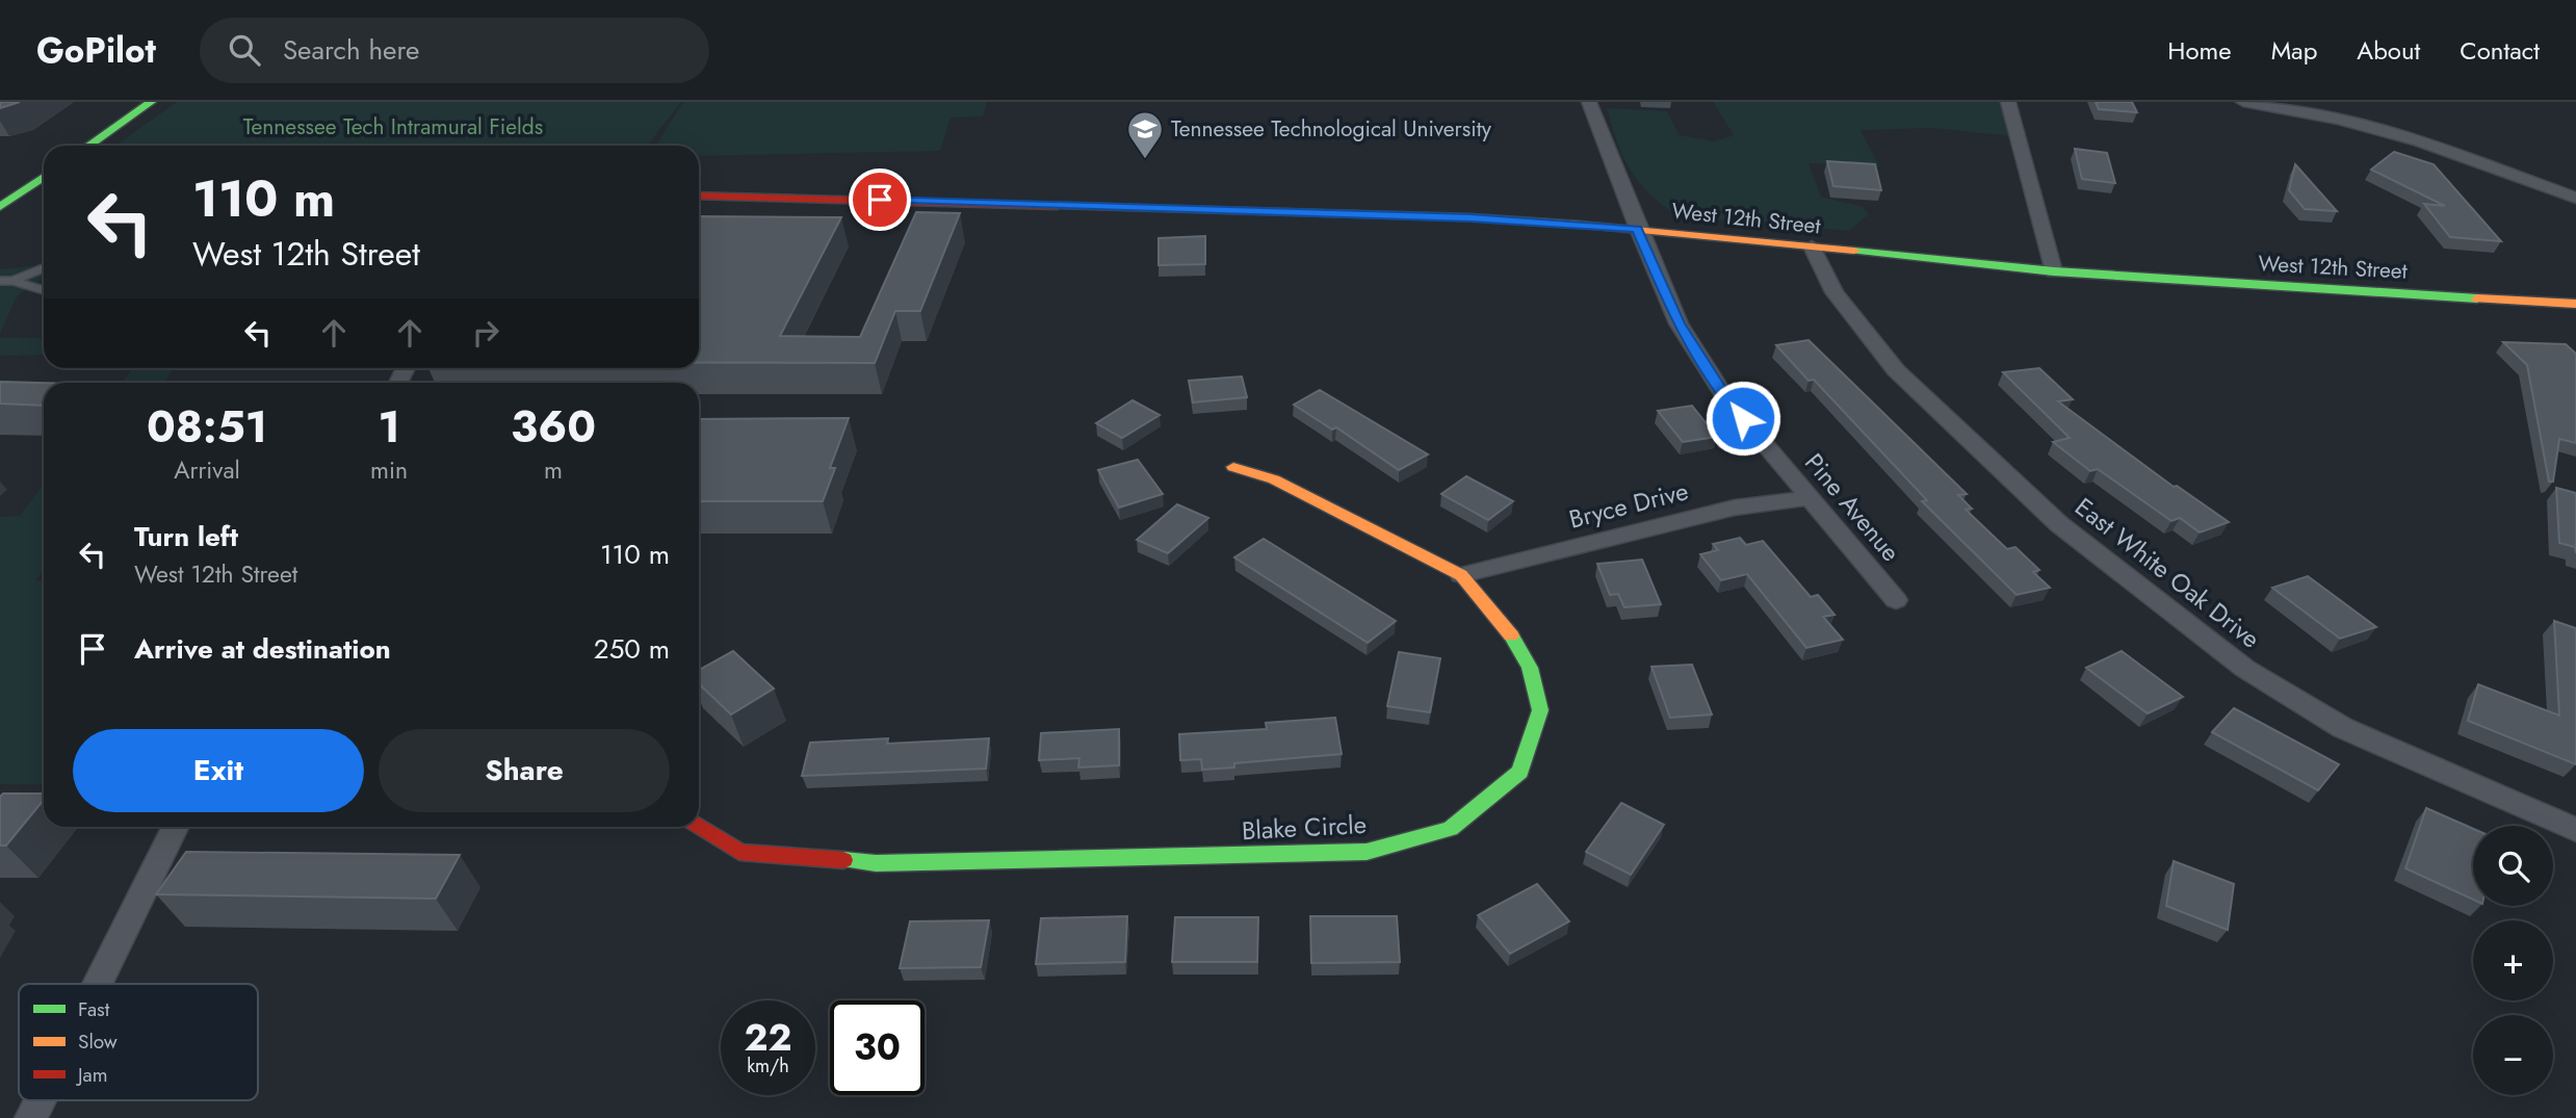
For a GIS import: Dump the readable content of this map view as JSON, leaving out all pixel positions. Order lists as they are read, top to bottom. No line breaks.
{"streets":{"main road":["West 12th Street","Blake Circle"],"street":["Bryce Drive","Pine Avenue","East White Oak Drive"]},"crossings":[["West 12th Street","Pine Avenue"],["West 12th Street","East White Oak Drive"],["Bryce Drive","Pine Avenue"],["Bryce Drive","Blake Circle"]],"parks":["Tennessee Tech Intramural Fields"],"places":{"school or university":["Tennessee Technological University"]},"legend":["Fast","Slow","Jam"],"page":{"header":"GoPilot","search":"Search here","nav":["Home","Map","About","Contact"],"turn":["110 m","West 12th Street"],"eta":["08:51","Arrival","1","min","360","m"],"list":[{"name":"Turn left","note":"West 12th Street","value":"110 m"},{"name":"Arrive at destination","value":"250 m"}],"buttons":["Exit","Share"],"map_buttons":["+","−"],"speed":"22 km/h","limit":"30"}}
